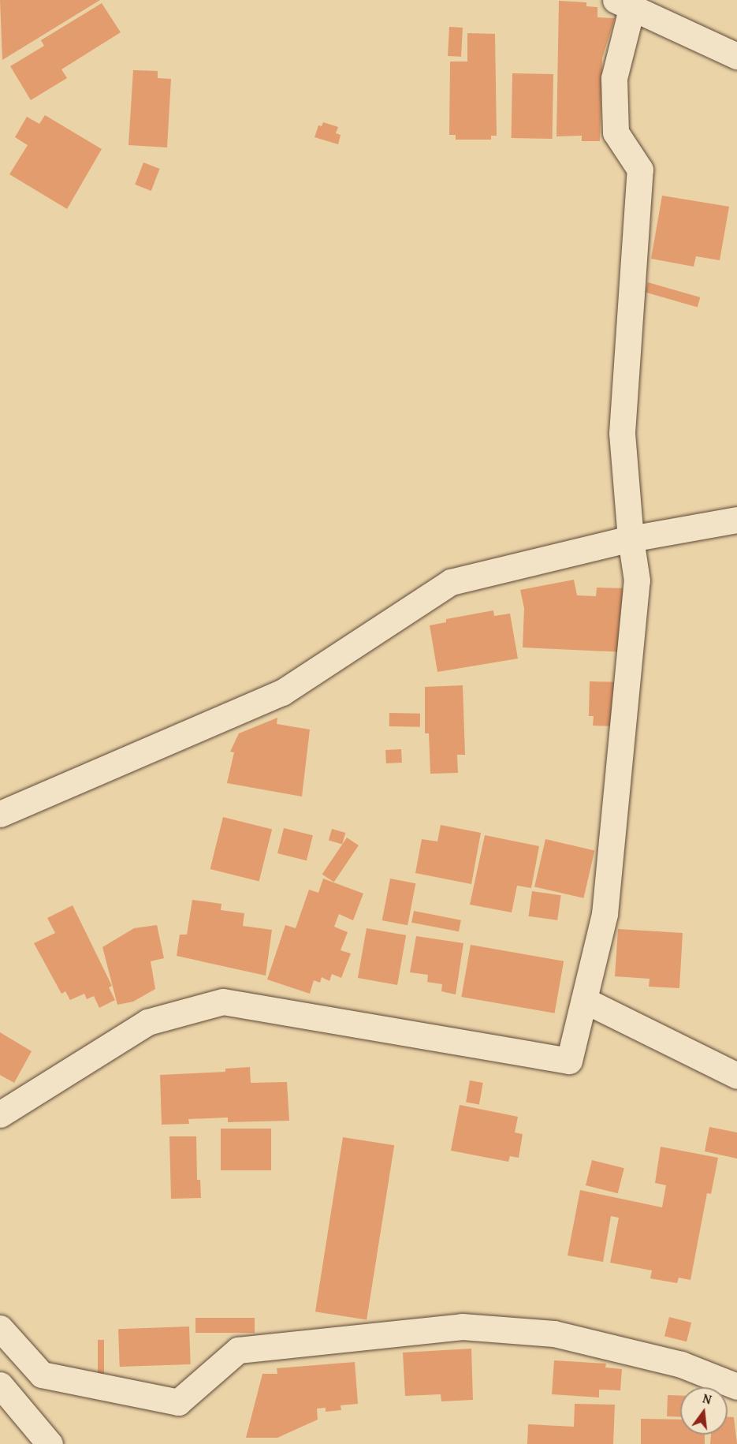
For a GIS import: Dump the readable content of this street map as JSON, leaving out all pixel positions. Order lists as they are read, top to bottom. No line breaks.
{"north":"top"}
